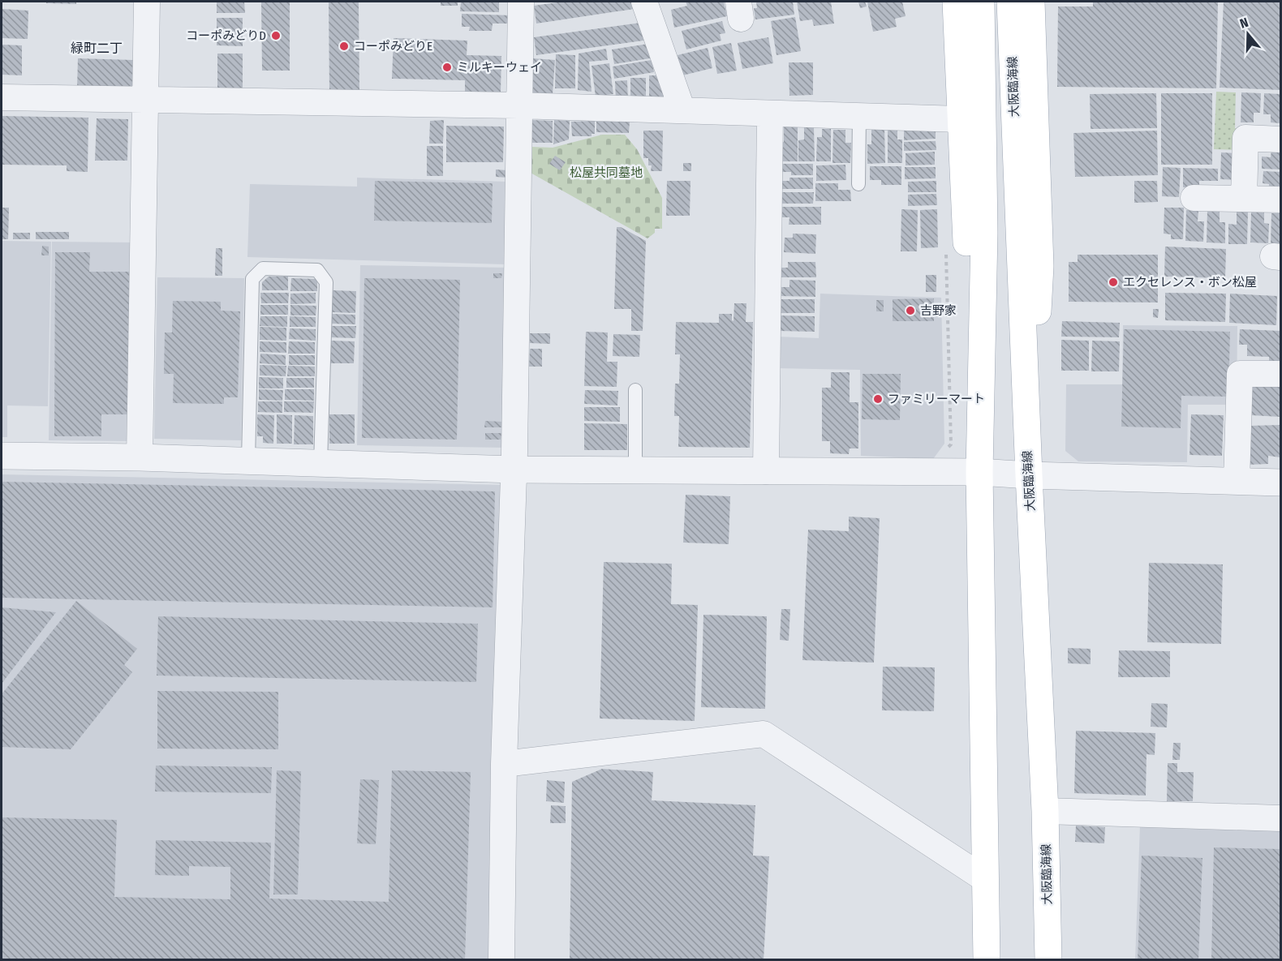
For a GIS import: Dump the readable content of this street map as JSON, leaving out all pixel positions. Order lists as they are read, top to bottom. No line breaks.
{"streets":{"main road":["大阪臨海線"]},"districts":["緑町二丁"],"parks":["松屋共同墓地"],"places":["コーポみどりD","コーポみどりE","ミルキーウェイ","エクセレンス・ボン松屋","吉野家","ファミリーマート"],"north":"top"}
